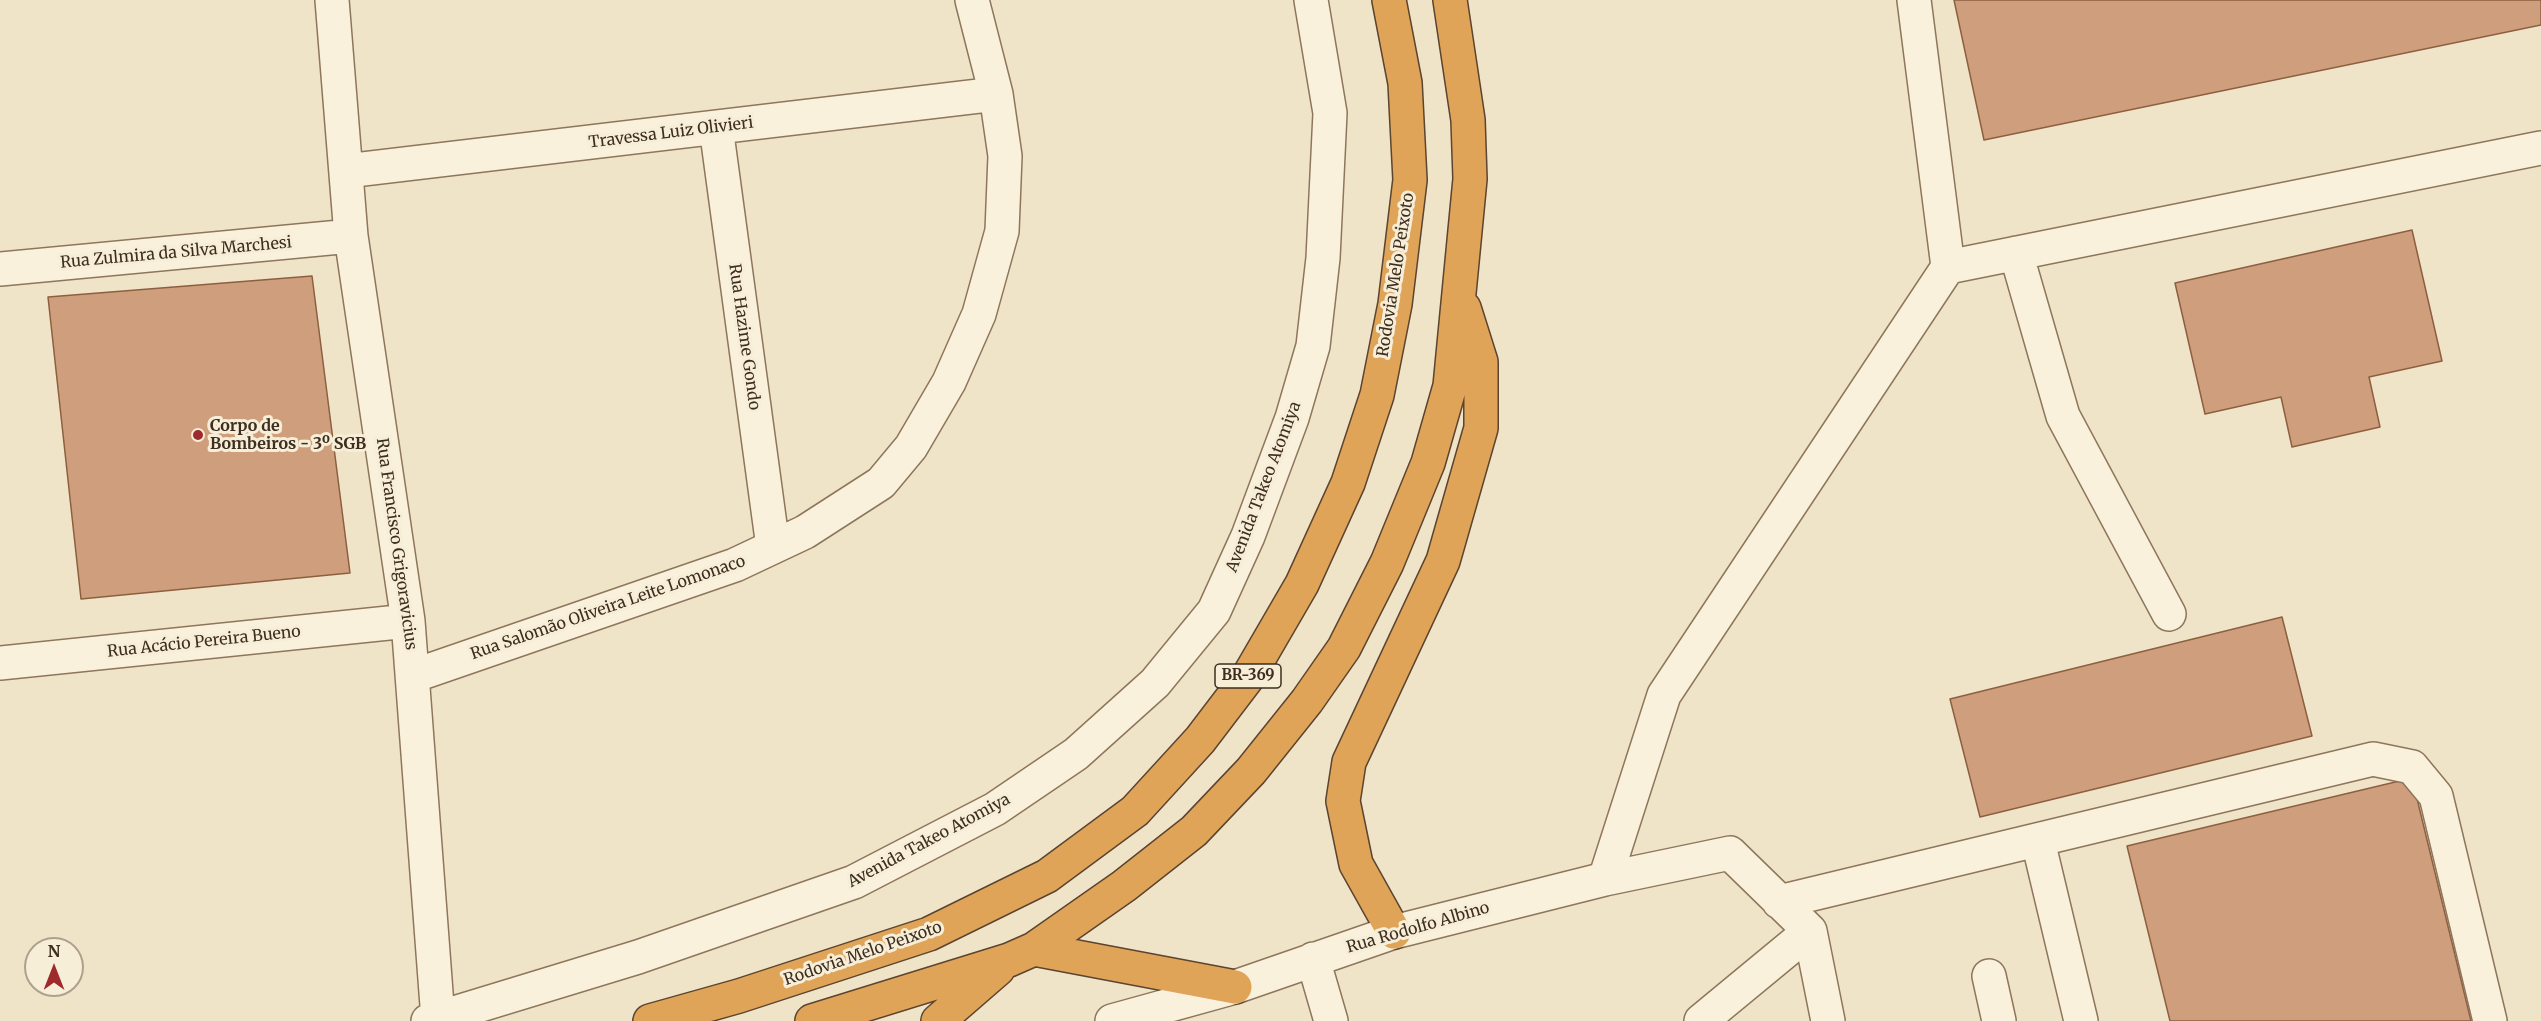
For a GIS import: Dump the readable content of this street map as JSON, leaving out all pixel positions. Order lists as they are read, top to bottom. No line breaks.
{"streets":{"highway":["Rodovia Melo Peixoto","BR-369"],"street":["Travessa Luiz Olivieri","Rua Zulmira da Silva Marchesi","Rua Hazime Gondo","Avenida Takeo Atomiya","Rua Francisco Grigoravicius","Rua Salomão Oliveira Leite Lomonaco","Rua Acácio Pereira Bueno","Rua Rodolfo Albino"]},"crossings":[["Travessa Luiz Olivieri","Rua Hazime Gondo"],["Travessa Luiz Olivieri","Rua Francisco Grigoravicius"],["Travessa Luiz Olivieri","Rua Salomão Oliveira Leite Lomonaco"],["Rua Zulmira da Silva Marchesi","Rua Francisco Grigoravicius"],["Rua Hazime Gondo","Rua Salomão Oliveira Leite Lomonaco"],["Avenida Takeo Atomiya","Rua Francisco Grigoravicius"],["Rua Francisco Grigoravicius","Rua Salomão Oliveira Leite Lomonaco"],["Rua Francisco Grigoravicius","Rua Acácio Pereira Bueno"]],"places":["Corpo de Bombeiros - 3º SGB"],"north":"top"}
